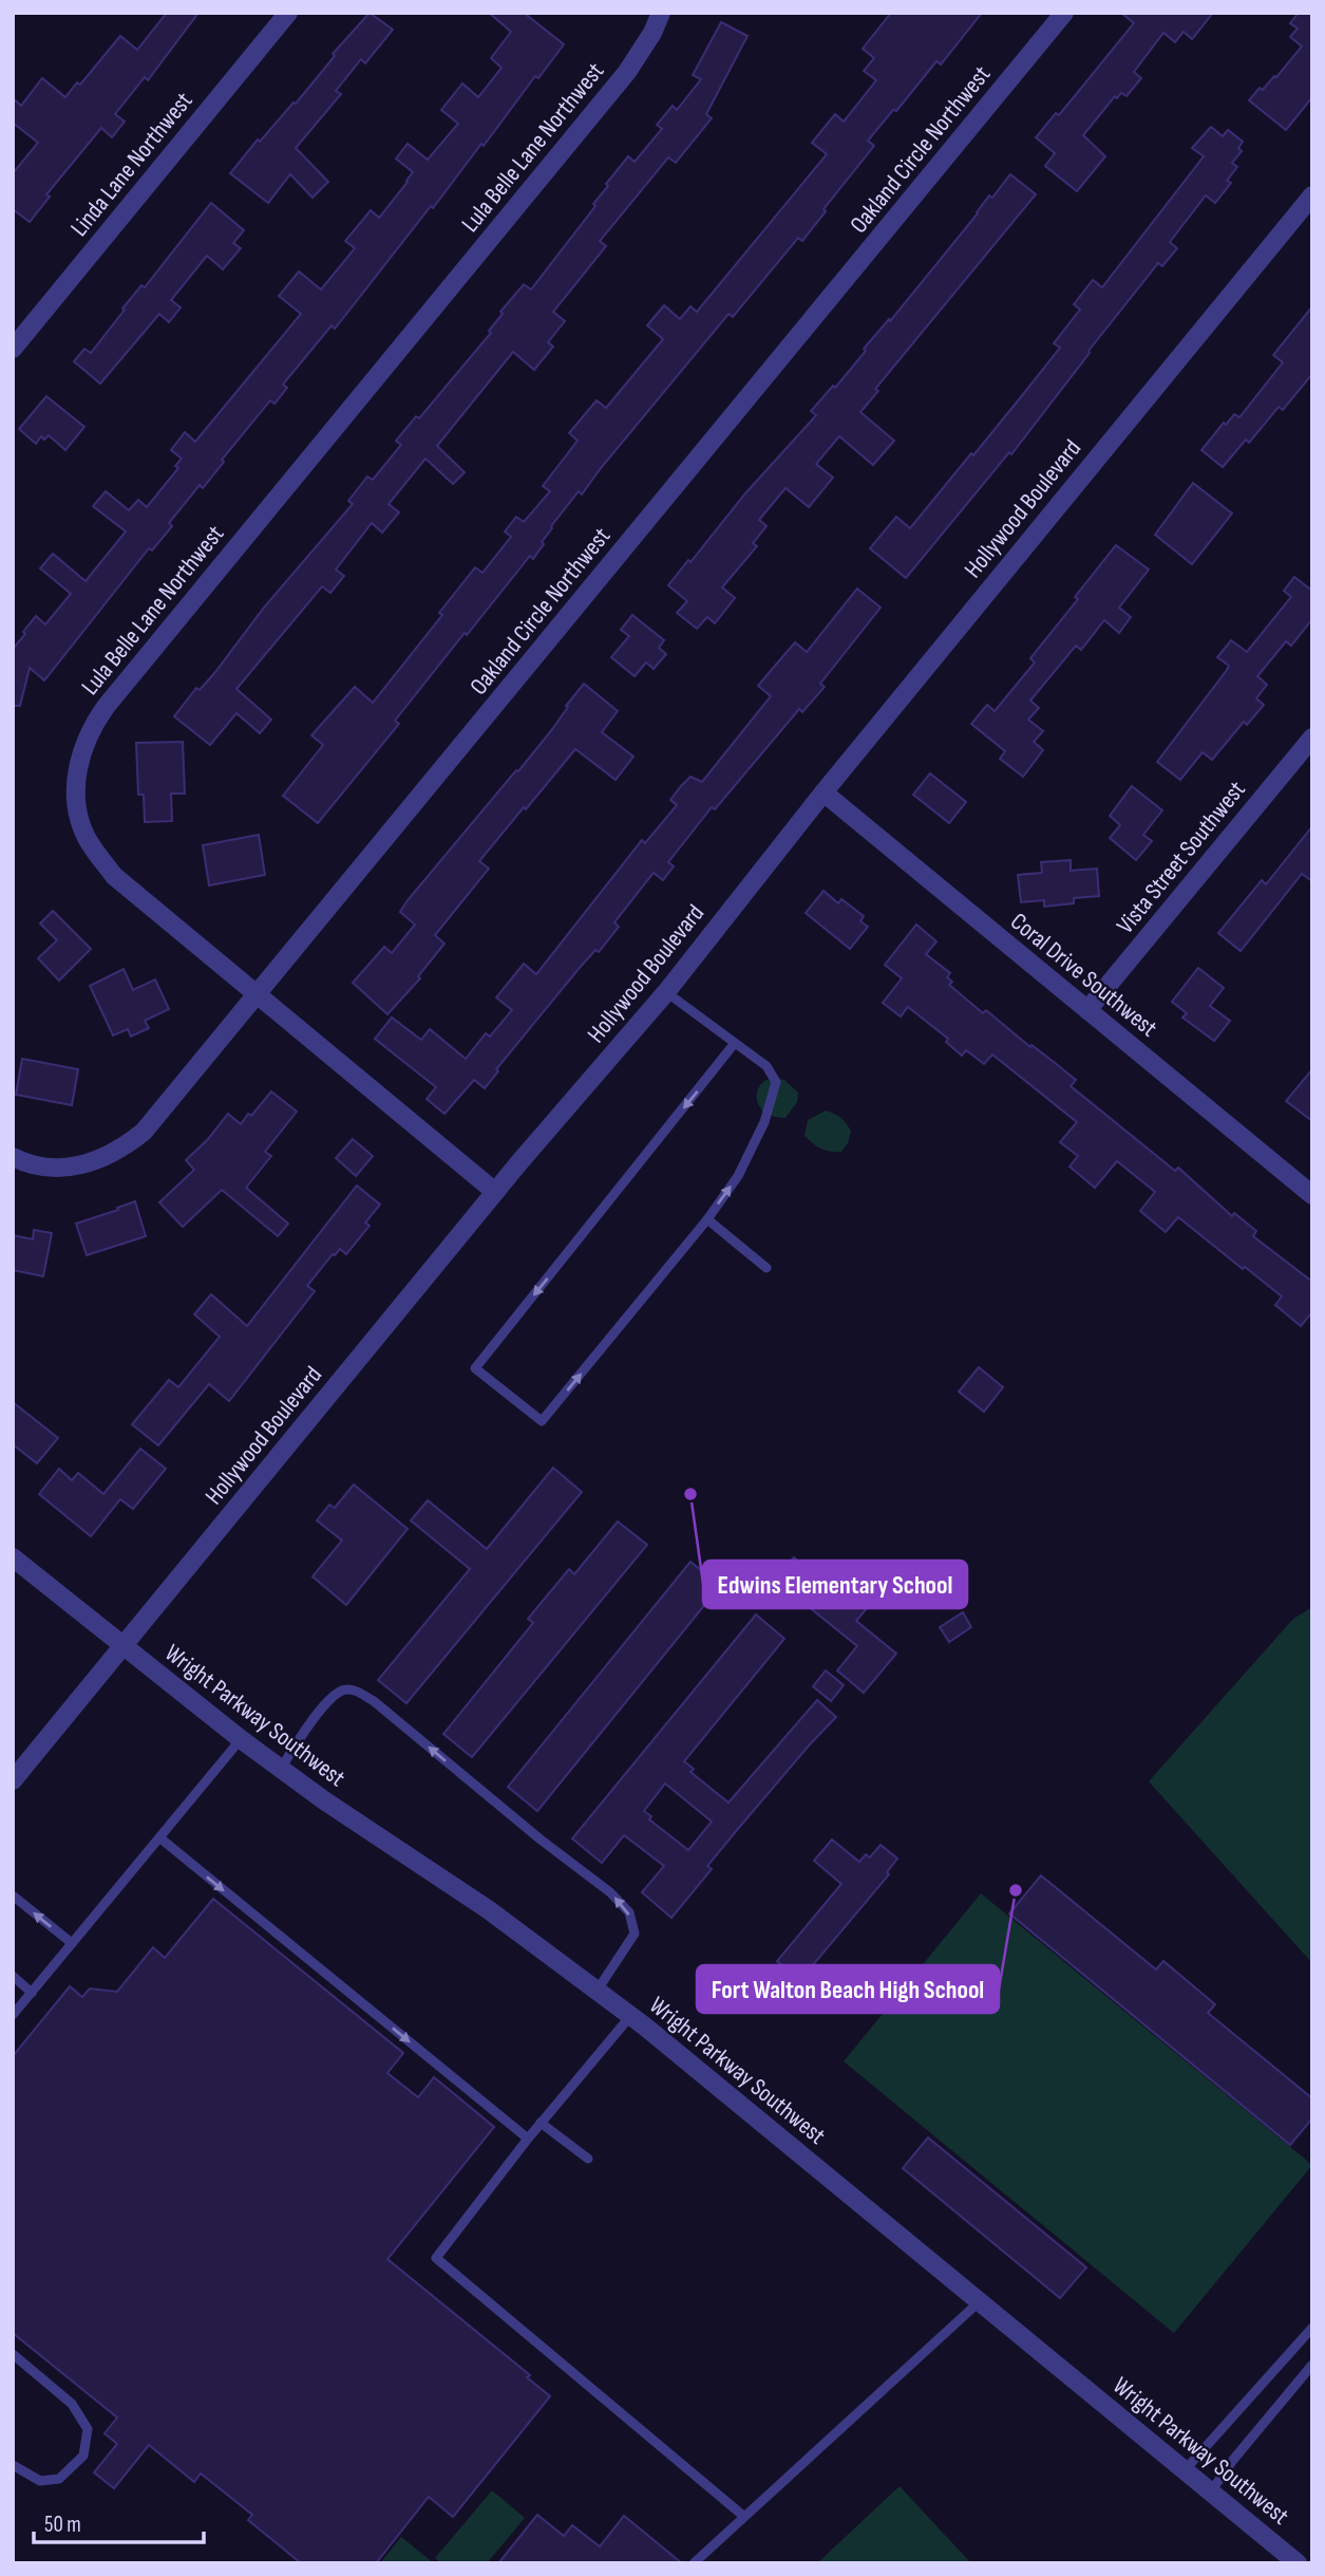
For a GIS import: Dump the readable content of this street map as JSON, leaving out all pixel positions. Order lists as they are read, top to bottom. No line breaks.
{"streets":{"street":["Lula Belle Lane Northwest","Oakland Circle Northwest","Linda Lane Northwest","Hollywood Boulevard","Vista Street Southwest","Coral Drive Southwest","Wright Parkway Southwest"]},"crossings":[["Lula Belle Lane Northwest","Oakland Circle Northwest"],["Lula Belle Lane Northwest","Hollywood Boulevard"],["Hollywood Boulevard","Coral Drive Southwest"],["Hollywood Boulevard","Wright Parkway Southwest"],["Vista Street Southwest","Coral Drive Southwest"]],"places":["Edwins Elementary School","Fort Walton Beach High School"],"scale_bar":"50 m"}
